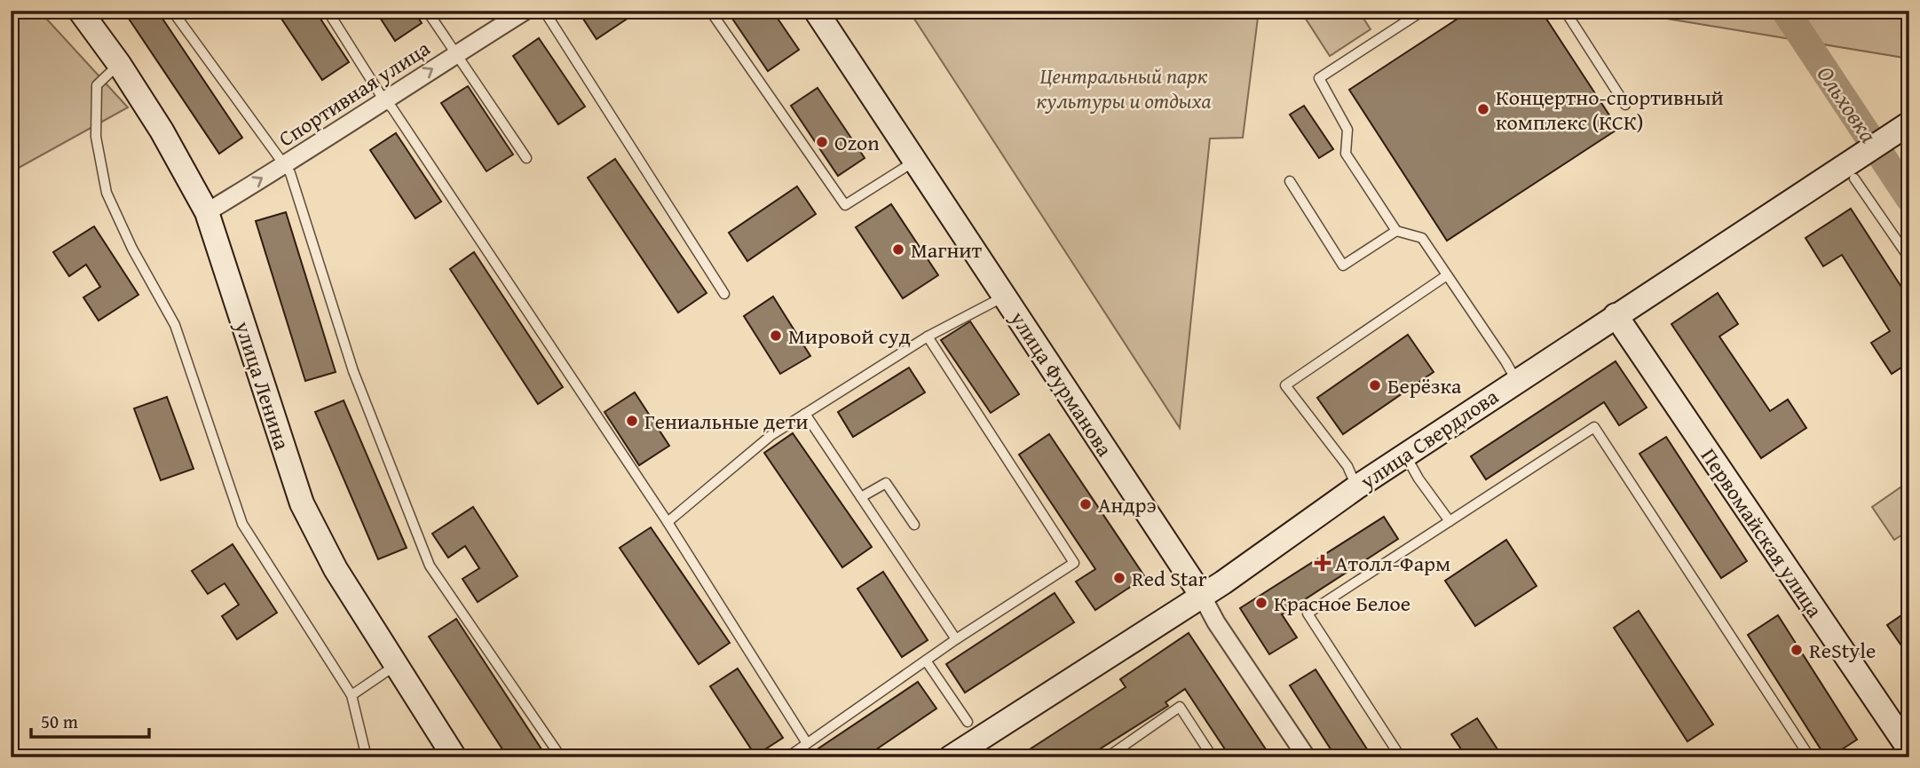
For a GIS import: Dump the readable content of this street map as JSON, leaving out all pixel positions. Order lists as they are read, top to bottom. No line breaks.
{"streets":{"main road":["улица Фурманова","улица Ленина","улица Свердлова","Первомайская улица"],"street":["Спортивная улица"]},"crossings":[["Спортивная улица","улица Ленина"],["улица Фурманова","улица Свердлова"],["улица Свердлова","Первомайская улица"]],"one_way":["Спортивная улица"],"water":["Ольховка"],"parks":["Центральный парк культуры и отдыха"],"places":{"other":["Концертно-спортивный комплекс (КСК)","Ozon","Магнит","Мировой суд","Берёзка","Гениальные дети","Андрэ","Red Star","Красное Белое","ReStyle"],"health":["Атолл-Фарм"]},"scale_bar":"50 m"}
